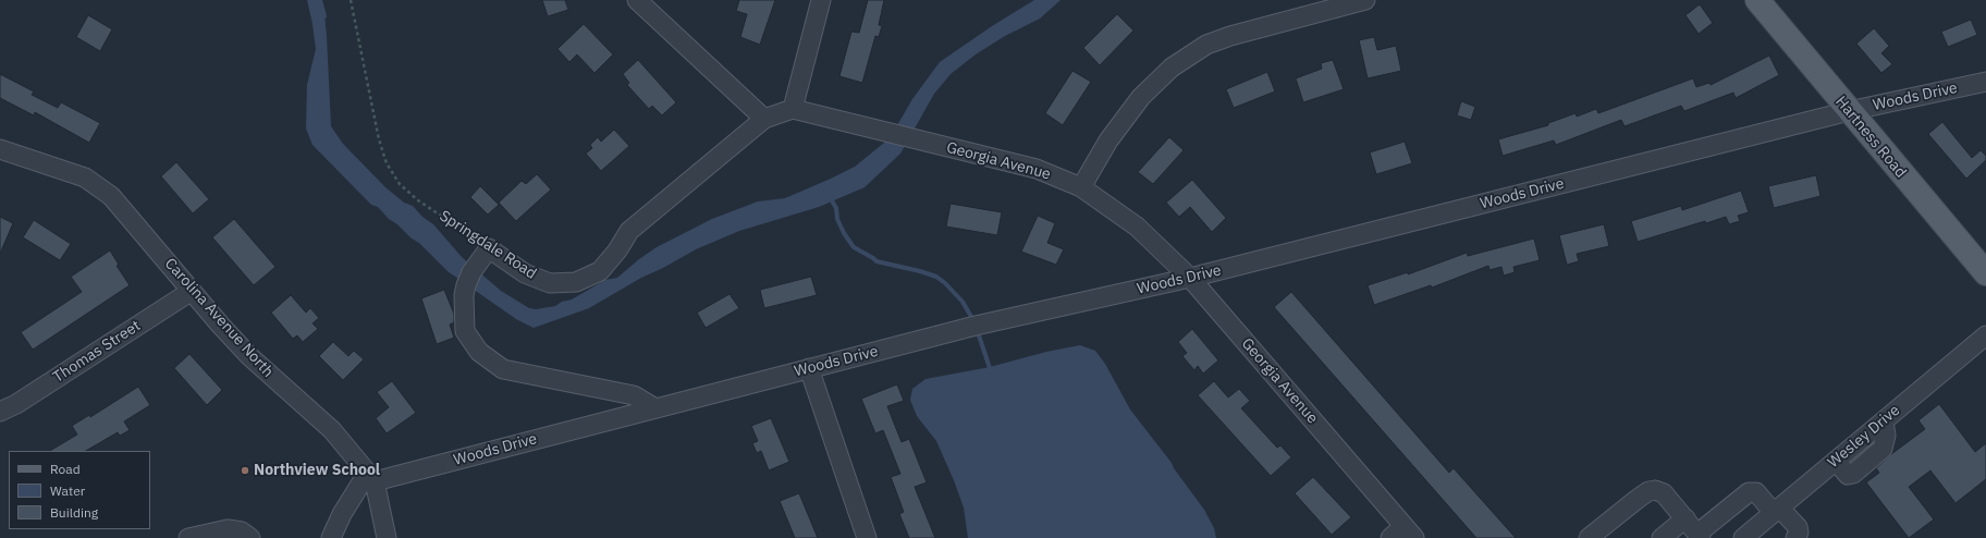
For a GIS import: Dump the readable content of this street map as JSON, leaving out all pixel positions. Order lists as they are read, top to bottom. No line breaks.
{"streets":{"main road":["Hartness Road"],"street":["Woods Drive","Georgia Avenue","Springdale Road","Carolina Avenue North","Thomas Street","Wesley Drive"]},"crossings":[["Woods Drive","Hartness Road"],["Woods Drive","Georgia Avenue"],["Woods Drive","Carolina Avenue North"],["Carolina Avenue North","Thomas Street"]],"places":["Northview School"],"legend":["Road","Water","Building"]}
